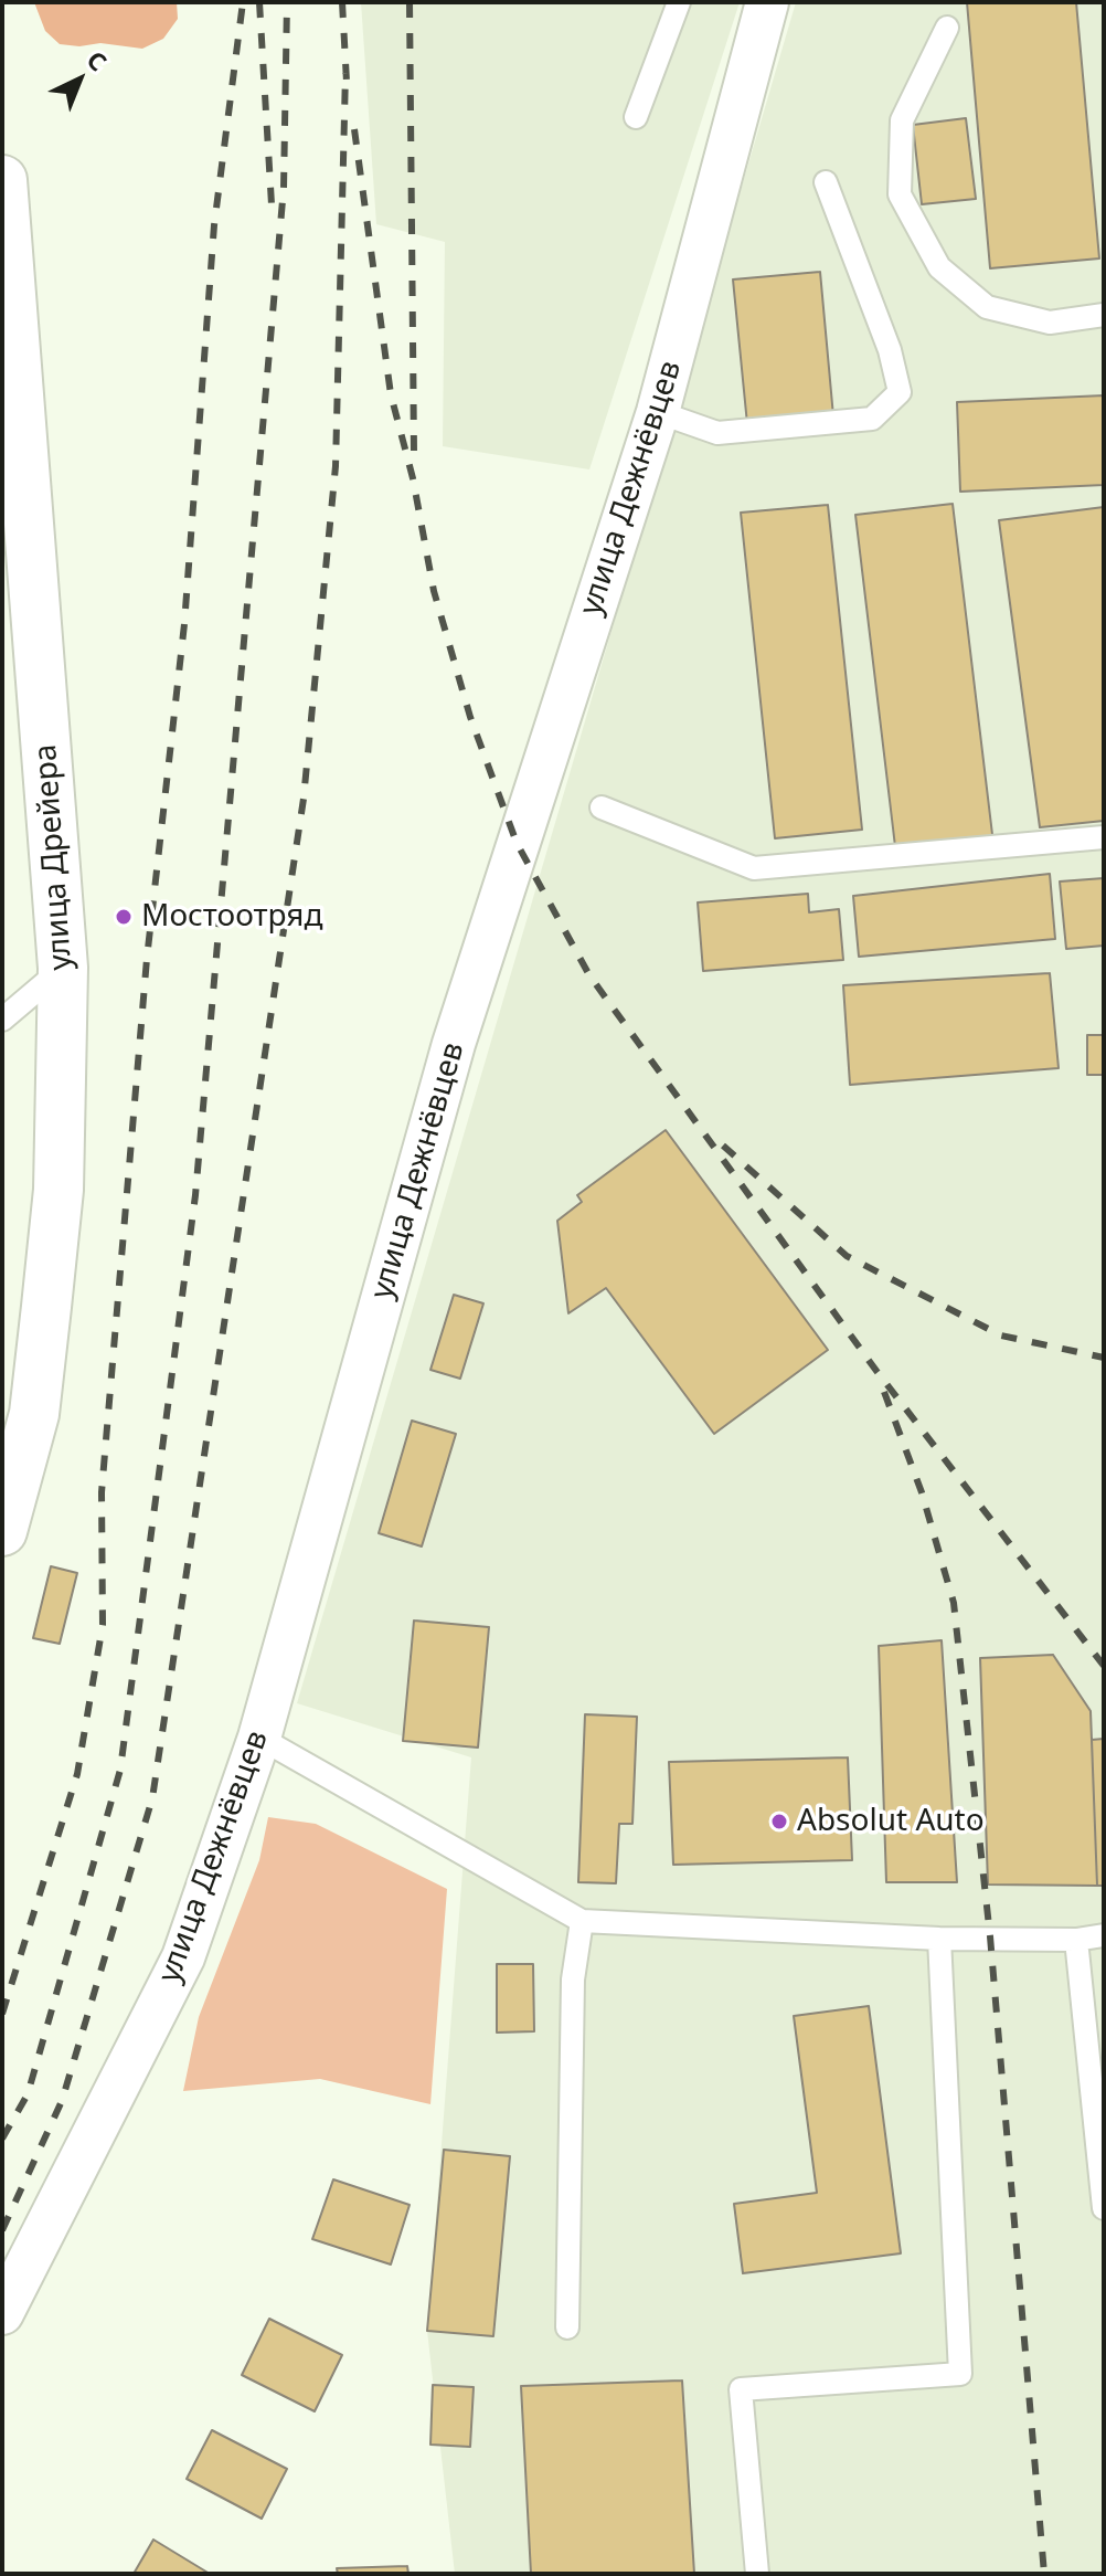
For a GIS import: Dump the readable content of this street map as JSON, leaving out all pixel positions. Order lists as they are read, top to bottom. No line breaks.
{"streets":{"main road":["улица Дрейера"],"street":["улица Дежнёвцев"]},"places":["Мостоотряд","Absolut Auto"],"north":"top right"}
